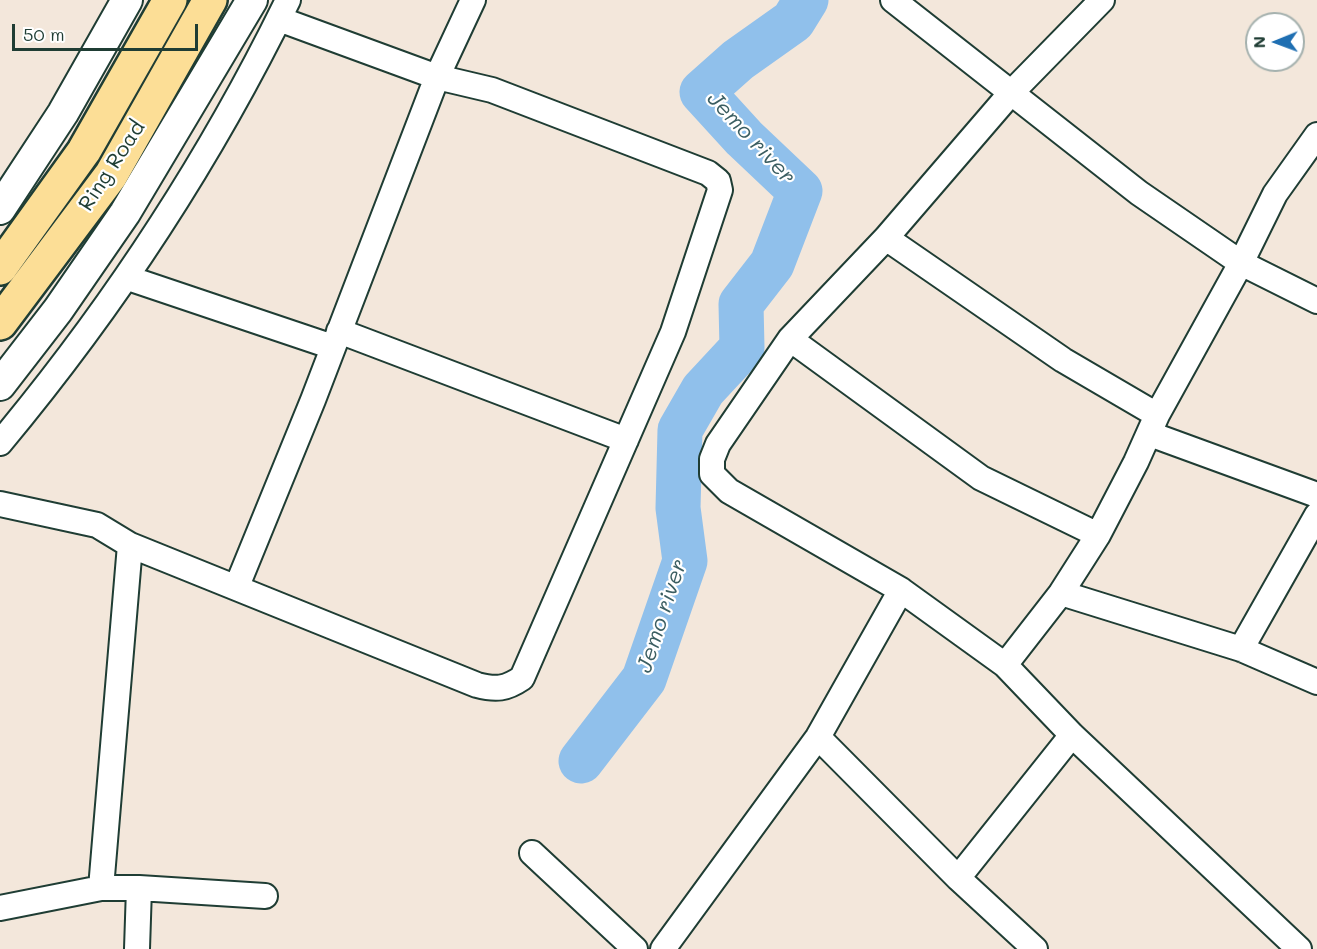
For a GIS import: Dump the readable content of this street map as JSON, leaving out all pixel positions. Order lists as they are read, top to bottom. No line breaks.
{"streets":{"highway":["Ring Road"]},"water":["Jemo river"],"scale_bar":"50 m","north":"left"}
